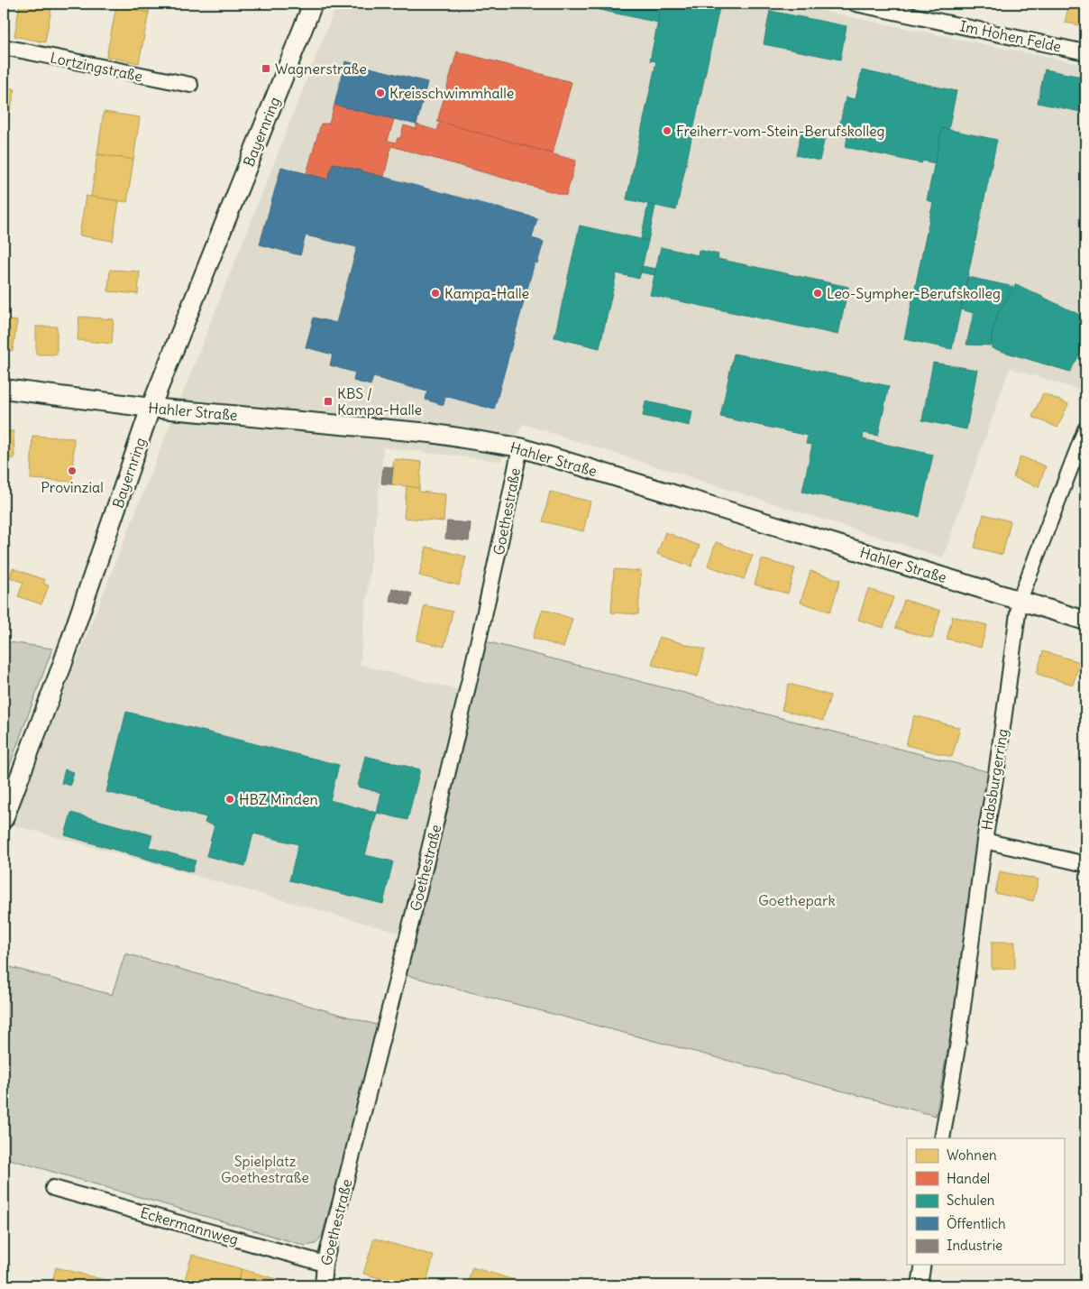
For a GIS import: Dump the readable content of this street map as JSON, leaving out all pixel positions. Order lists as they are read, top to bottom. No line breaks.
{"streets":{"street":["Im Hohen Felde","Lortzingstraße","Bayernring","Hahler Straße","Goethestraße","Habsburgerring","Eckermannweg"]},"crossings":[["Bayernring","Hahler Straße"],["Hahler Straße","Goethestraße"],["Hahler Straße","Habsburgerring"],["Goethestraße","Eckermannweg"]],"parks":["Goethepark","Spielplatz Goethestraße"],"places":{"transit":["Wagnerstraße","KBS / Kampa-Halle"],"other":["Kreisschwimmhalle","Freiherr-vom-Stein-Berufskolleg","Kampa-Halle","Leo-Sympher-Berufskolleg","Provinzial","HBZ Minden"]},"legend":["Wohnen","Handel","Schulen","Öffentlich","Industrie"]}
